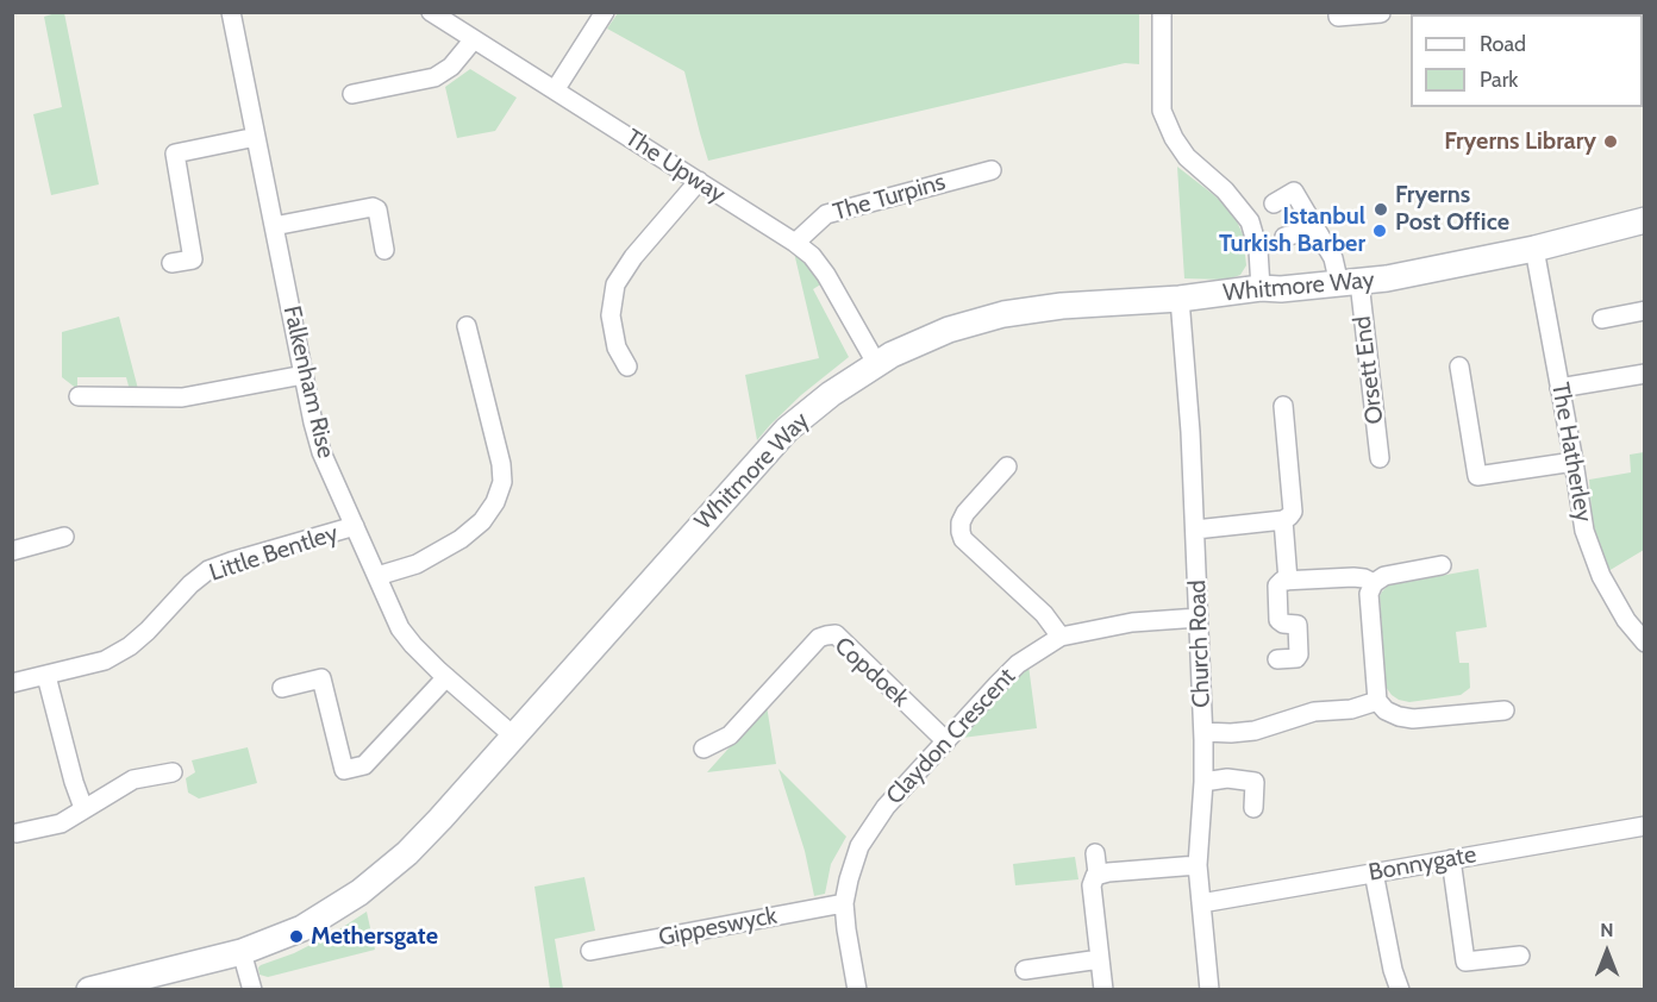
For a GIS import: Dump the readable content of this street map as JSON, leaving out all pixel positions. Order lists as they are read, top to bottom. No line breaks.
{"streets":{"street":["The Upway","The Turpins","Whitmore Way","Orsett End","Falkenham Rise","The Hatherley","Little Bentley","Church Road","Copdoek","Claydon Crescent","Bonnygate","Gippeswyck"]},"crossings":[["The Upway","The Turpins"],["The Upway","Whitmore Way"],["Whitmore Way","Orsett End"],["Whitmore Way","Falkenham Rise"],["Whitmore Way","The Hatherley"],["Whitmore Way","Church Road"],["Falkenham Rise","Little Bentley"],["Church Road","Claydon Crescent"],["Church Road","Bonnygate"],["Copdoek","Claydon Crescent"],["Claydon Crescent","Gippeswyck"]],"places":["Fryerns Library","Fryerns Post Office","Istanbul Turkish Barber","Methersgate"],"legend":["Road","Park"],"north":"top"}
